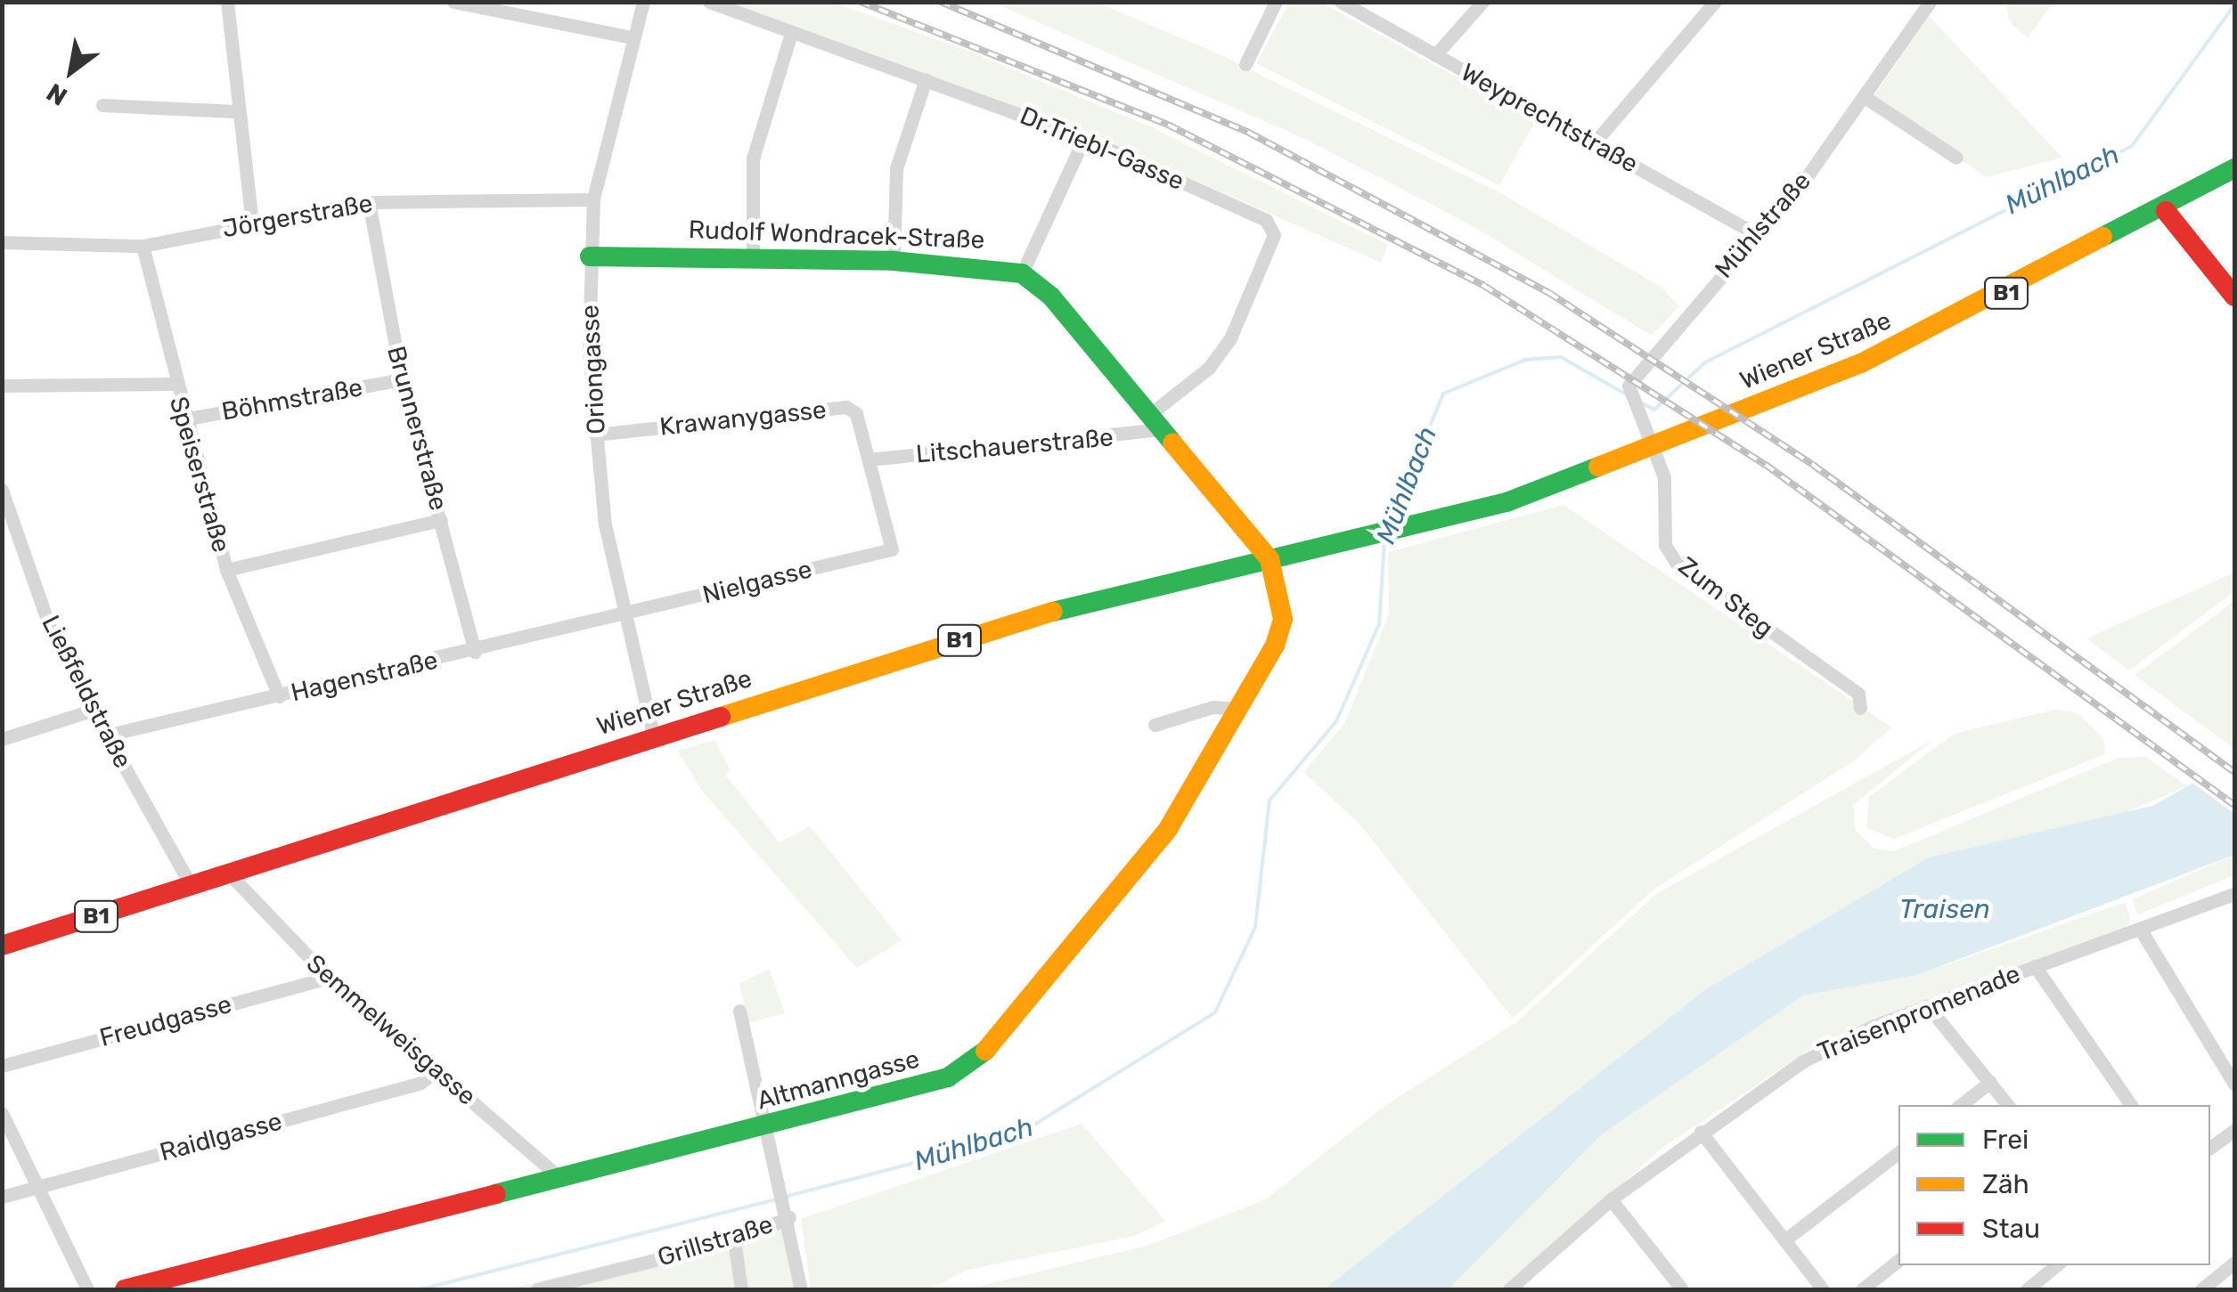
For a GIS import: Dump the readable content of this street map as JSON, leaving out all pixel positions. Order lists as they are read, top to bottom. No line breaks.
{"streets":{"street":["Weyprechtstraße","Dr.Triebl-Gasse","Jörgerstraße","Mühlstraße","Rudolf Wondracek-Straße","B1","Wiener Straße","Oriongasse","Böhmstraße","Krawanygasse","Brunnerstraße","Litschauerstraße","Speiserstraße","Nielgasse","Zum Steg","Hagenstraße","Ließfeldstraße","Traisenpromenade","Freudgasse","Semmelweisgasse","Altmanngasse","Raidlgasse","Grillstraße"]},"crossings":[["Weyprechtstraße","Mühlstraße"],["Dr.Triebl-Gasse","Litschauerstraße"],["Jörgerstraße","Oriongasse"],["Jörgerstraße","Brunnerstraße"],["Jörgerstraße","Speiserstraße"],["Mühlstraße","Wiener Straße"],["Mühlstraße","Zum Steg"],["Rudolf Wondracek-Straße","Oriongasse"],["Wiener Straße","Oriongasse"],["Wiener Straße","Zum Steg"],["Wiener Straße","Ließfeldstraße"],["Wiener Straße","Semmelweisgasse"],["Wiener Straße","Altmanngasse"],["Oriongasse","Krawanygasse"],["Oriongasse","Nielgasse"],["Oriongasse","Hagenstraße"],["Böhmstraße","Brunnerstraße"],["Böhmstraße","Speiserstraße"],["Krawanygasse","Litschauerstraße"],["Krawanygasse","Nielgasse"],["Brunnerstraße","Hagenstraße"],["Speiserstraße","Hagenstraße"],["Nielgasse","Hagenstraße"],["Hagenstraße","Ließfeldstraße"],["Freudgasse","Semmelweisgasse"],["Semmelweisgasse","Altmanngasse"],["Semmelweisgasse","Raidlgasse"]],"water":["Mühlbach","Traisen"],"legend":["Frei","Zäh","Stau"],"north":"bottom left"}
